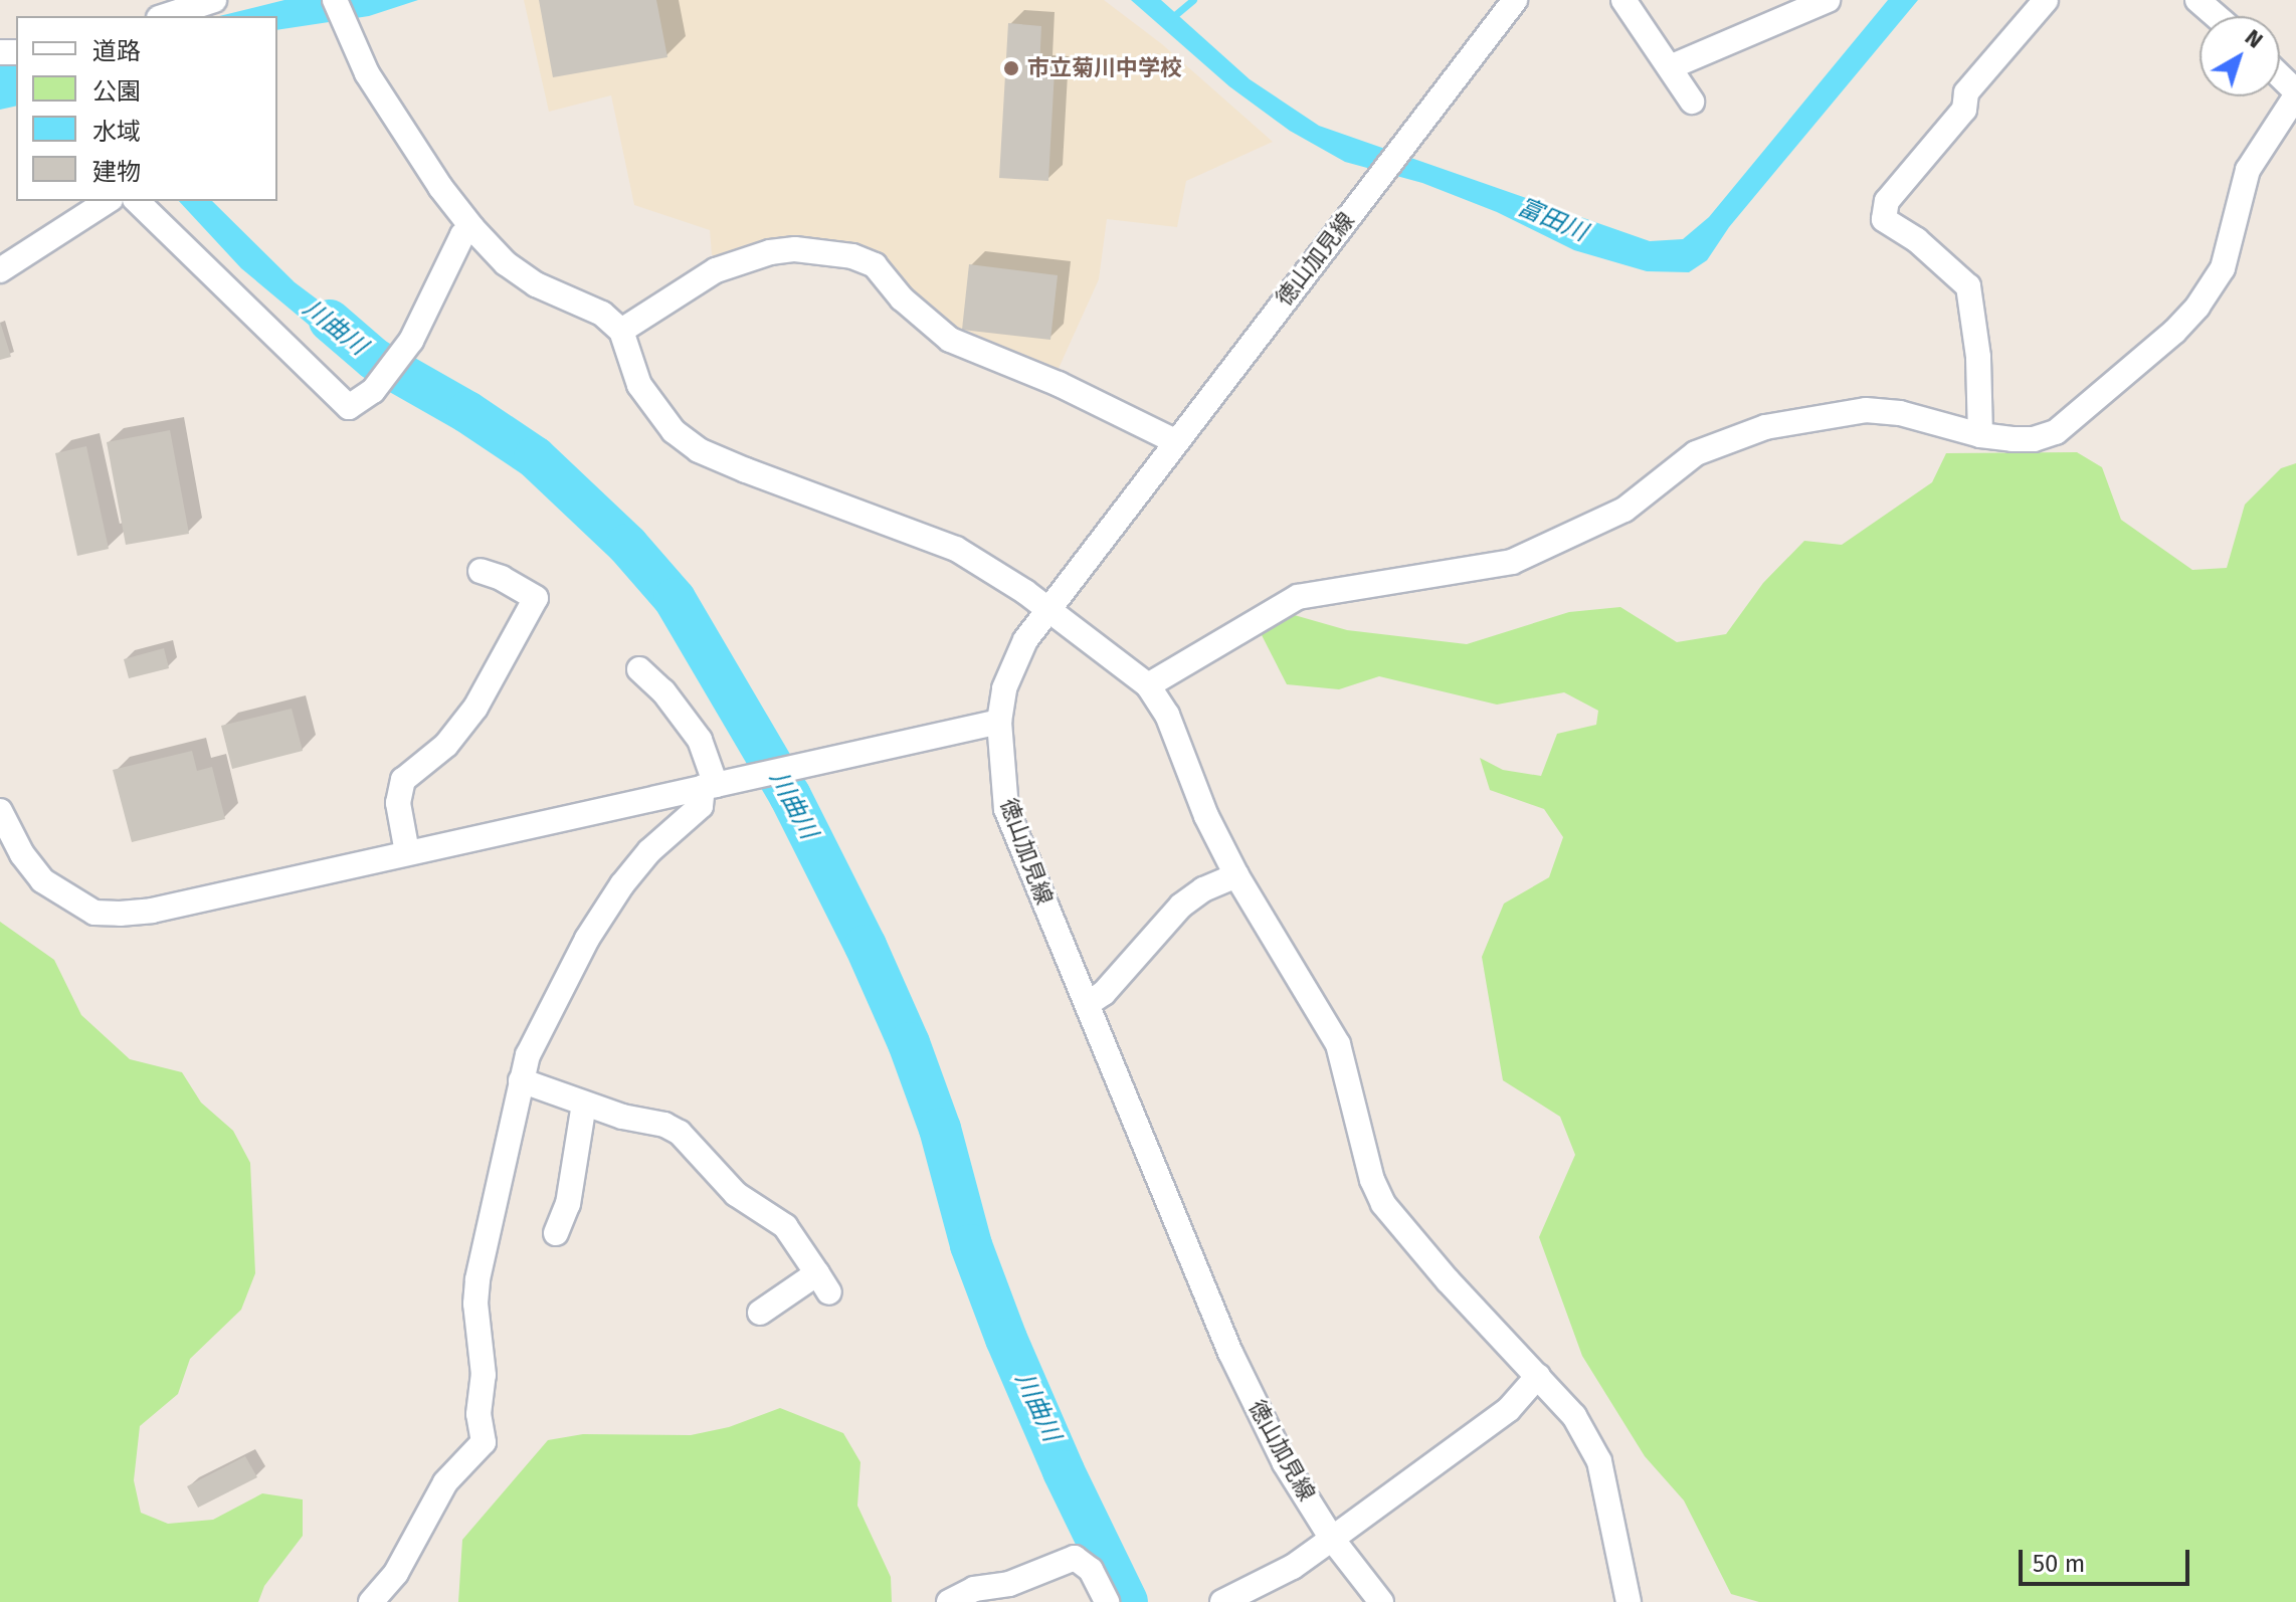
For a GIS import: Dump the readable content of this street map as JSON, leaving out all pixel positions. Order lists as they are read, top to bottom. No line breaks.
{"streets":{"street":["徳山加見線"]},"water":["富田川","川曲川"],"places":["市立菊川中学校"],"legend":["道路","公園","水域","建物"],"scale_bar":"50 m","north":"top right"}
